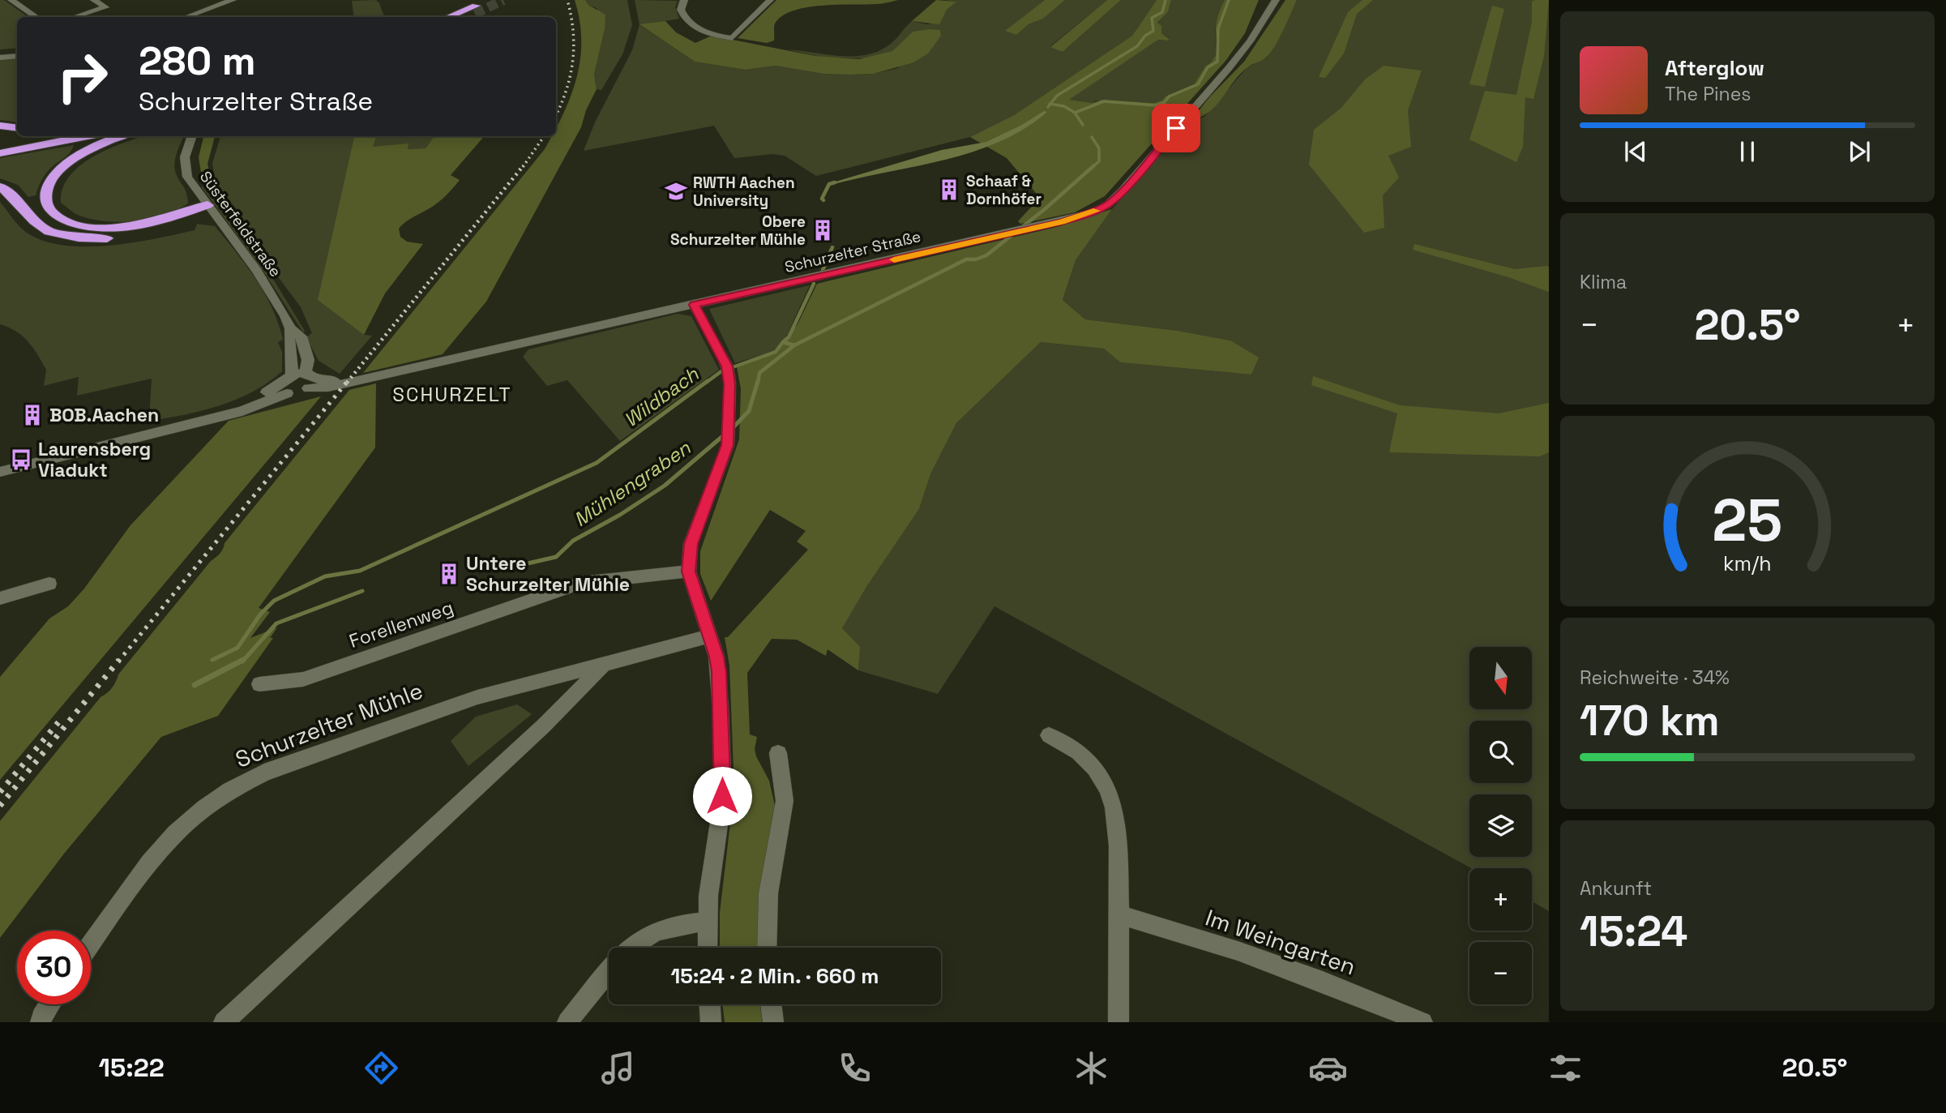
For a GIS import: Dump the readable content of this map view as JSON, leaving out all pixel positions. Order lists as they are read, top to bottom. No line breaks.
{"streets":{"street":["Süsterfeldstraße","Schurzelter Straße","Forellenweg","Schurzelter Mühle","Im Weingarten"]},"crossings":[["Süsterfeldstraße","Schurzelter Straße"]],"districts":["SCHURZELT"],"water":["Wildbach","Mühlengraben"],"places":{"building":["Schaaf & Dornhöfer","Obere Schurzelter Mühle","BOB.Aachen","Untere Schurzelter Mühle"],"school or university":["RWTH Aachen University"],"bus stop":["Laurensberg Viadukt"]},"north":"bottom","page":{"turn":["280 m","Schurzelter Straße"],"song":["Afterglow","The Pines"],"tile":["Klima",["Reichweite · 34%","170 km"],["Ankunft","15:24"]],"heat":["−","20.5°","+"],"map_buttons":["+","−"],"limit":"30","trip":"15:24 · 2 Min. · 660 m","tabs":["15:22","20.5°"],"gauge":["25","km/h"]}}
